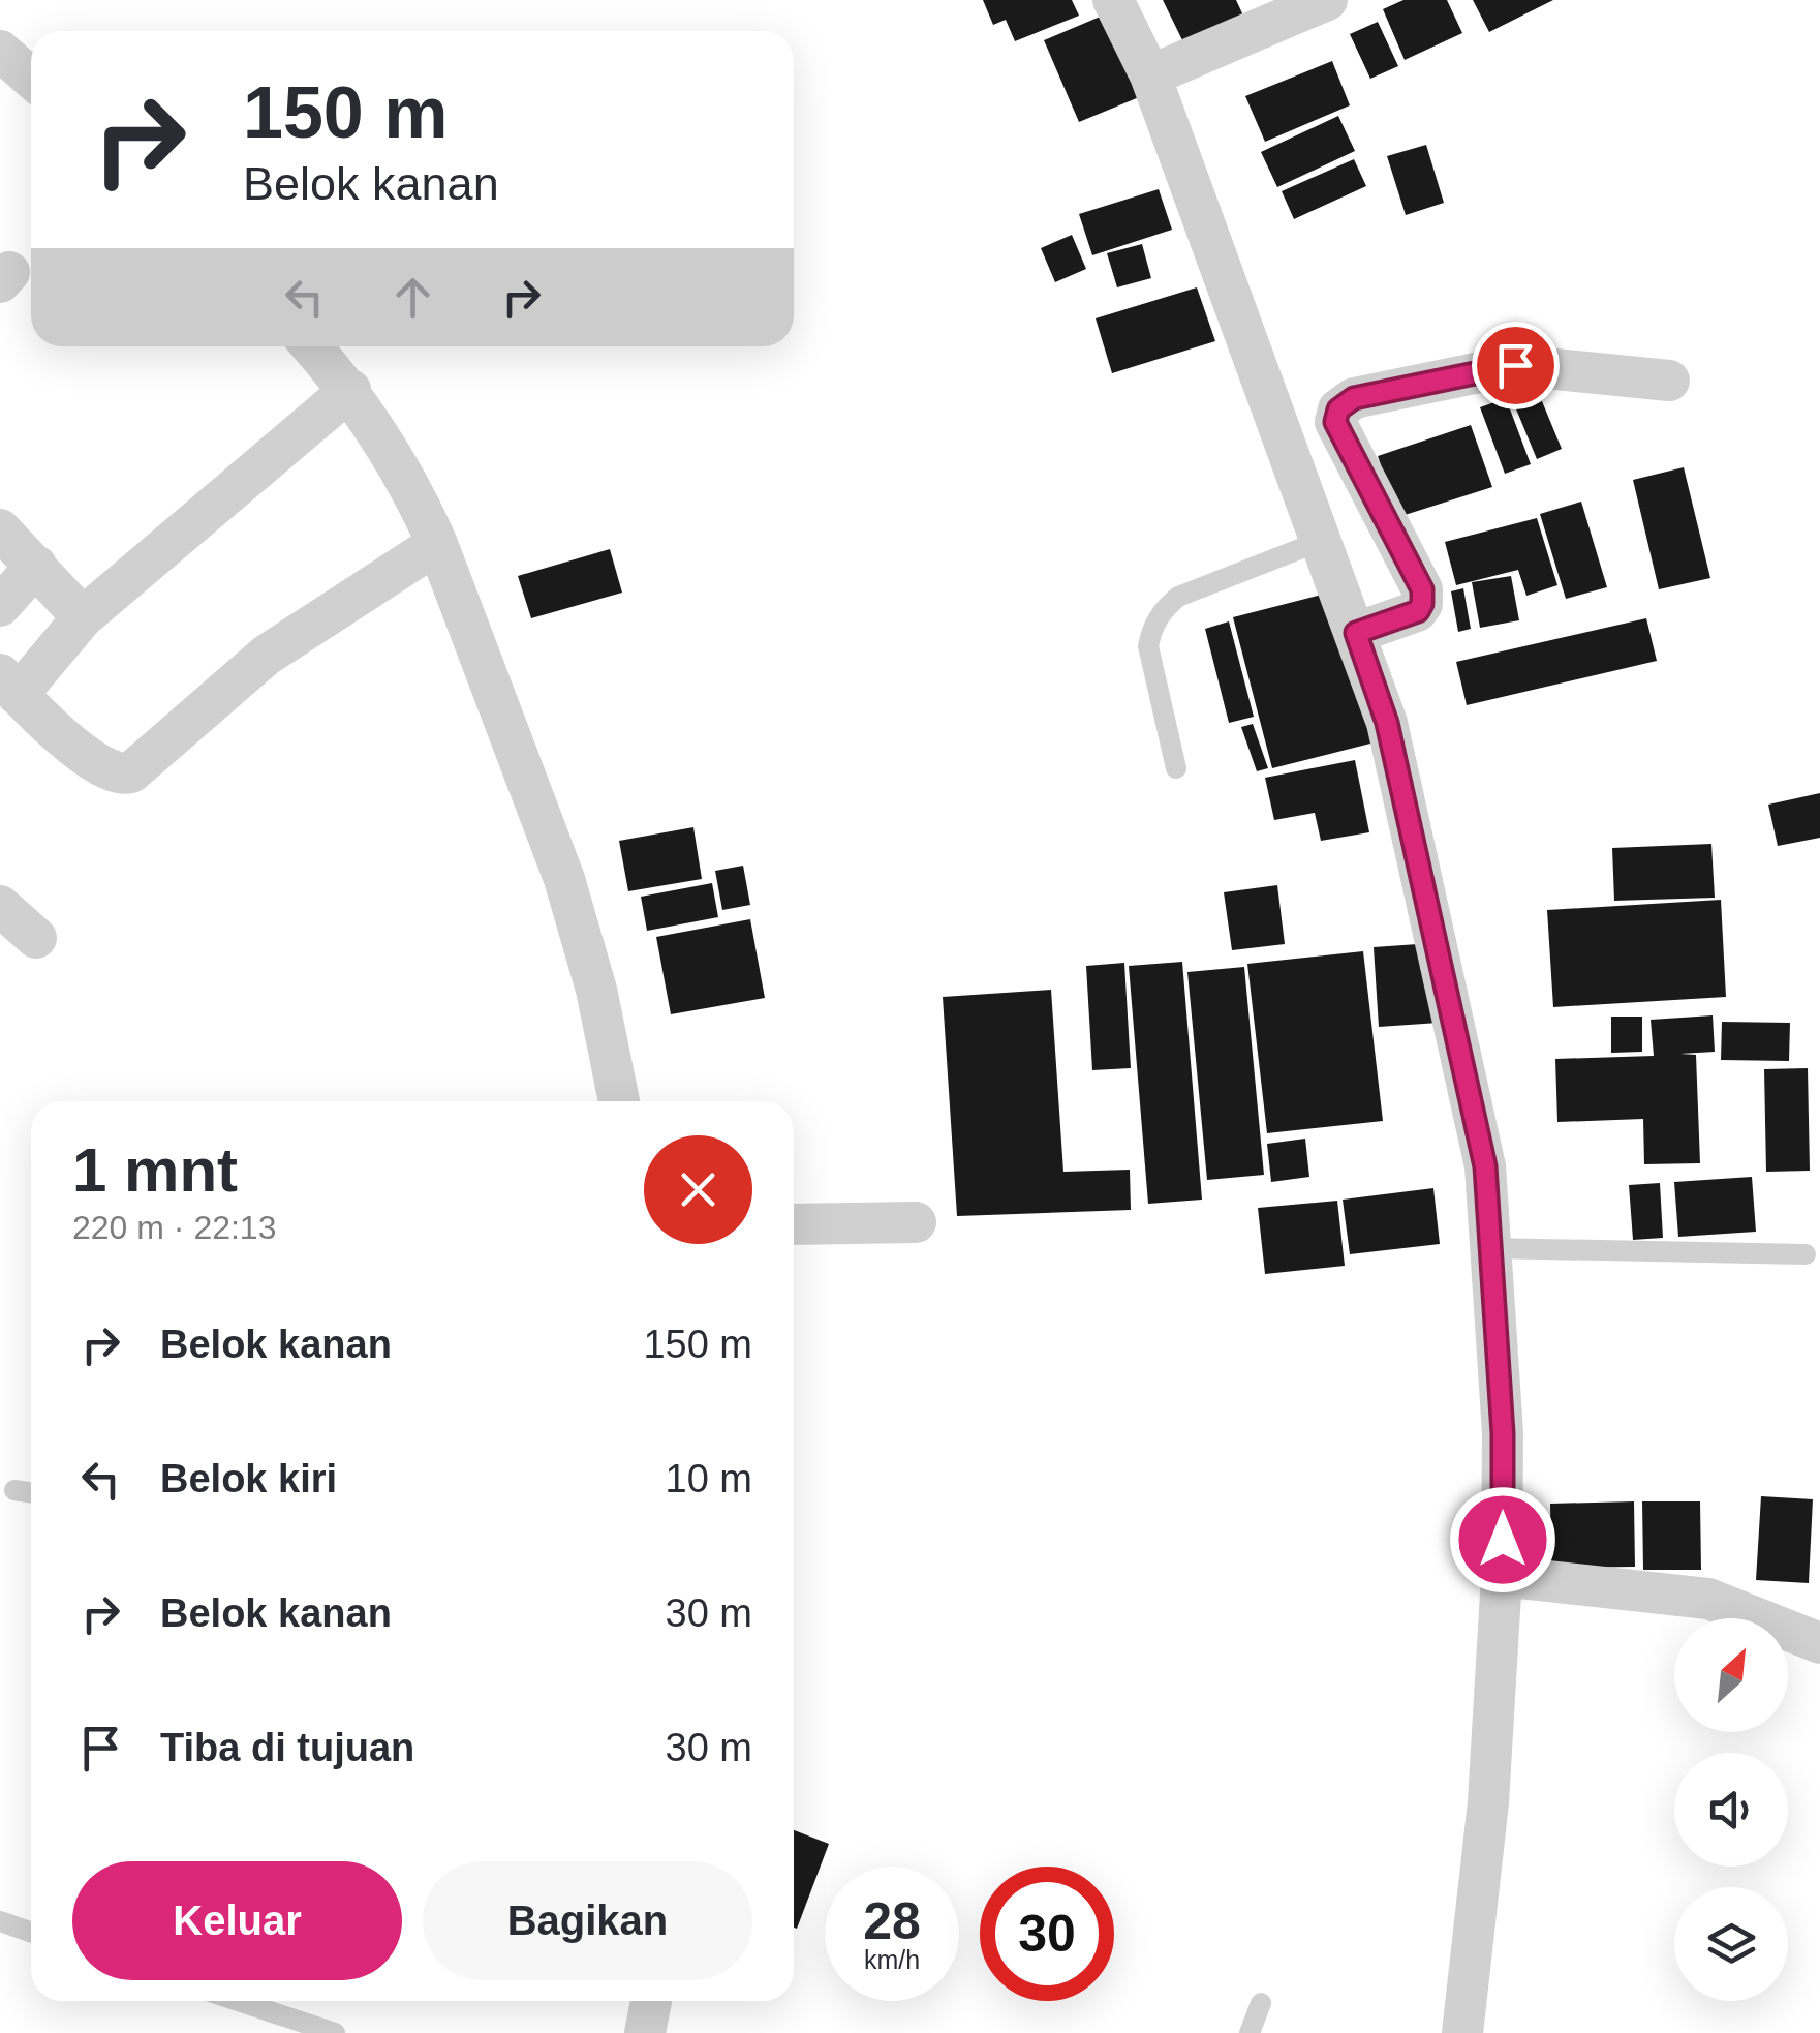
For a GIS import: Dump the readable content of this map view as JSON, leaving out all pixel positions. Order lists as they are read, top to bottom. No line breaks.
{"north":"top right","page":{"turn":["150 m","Belok kanan"],"heading":["1 mnt","220 m · 22:13"],"list":[{"name":"Belok kanan","value":"150 m"},{"name":"Belok kiri","value":"10 m"},{"name":"Belok kanan","value":"30 m"},{"name":"Tiba di tujuan","value":"30 m"}],"buttons":["Keluar","Bagikan"],"speed":"28 km/h","limit":"30"}}
